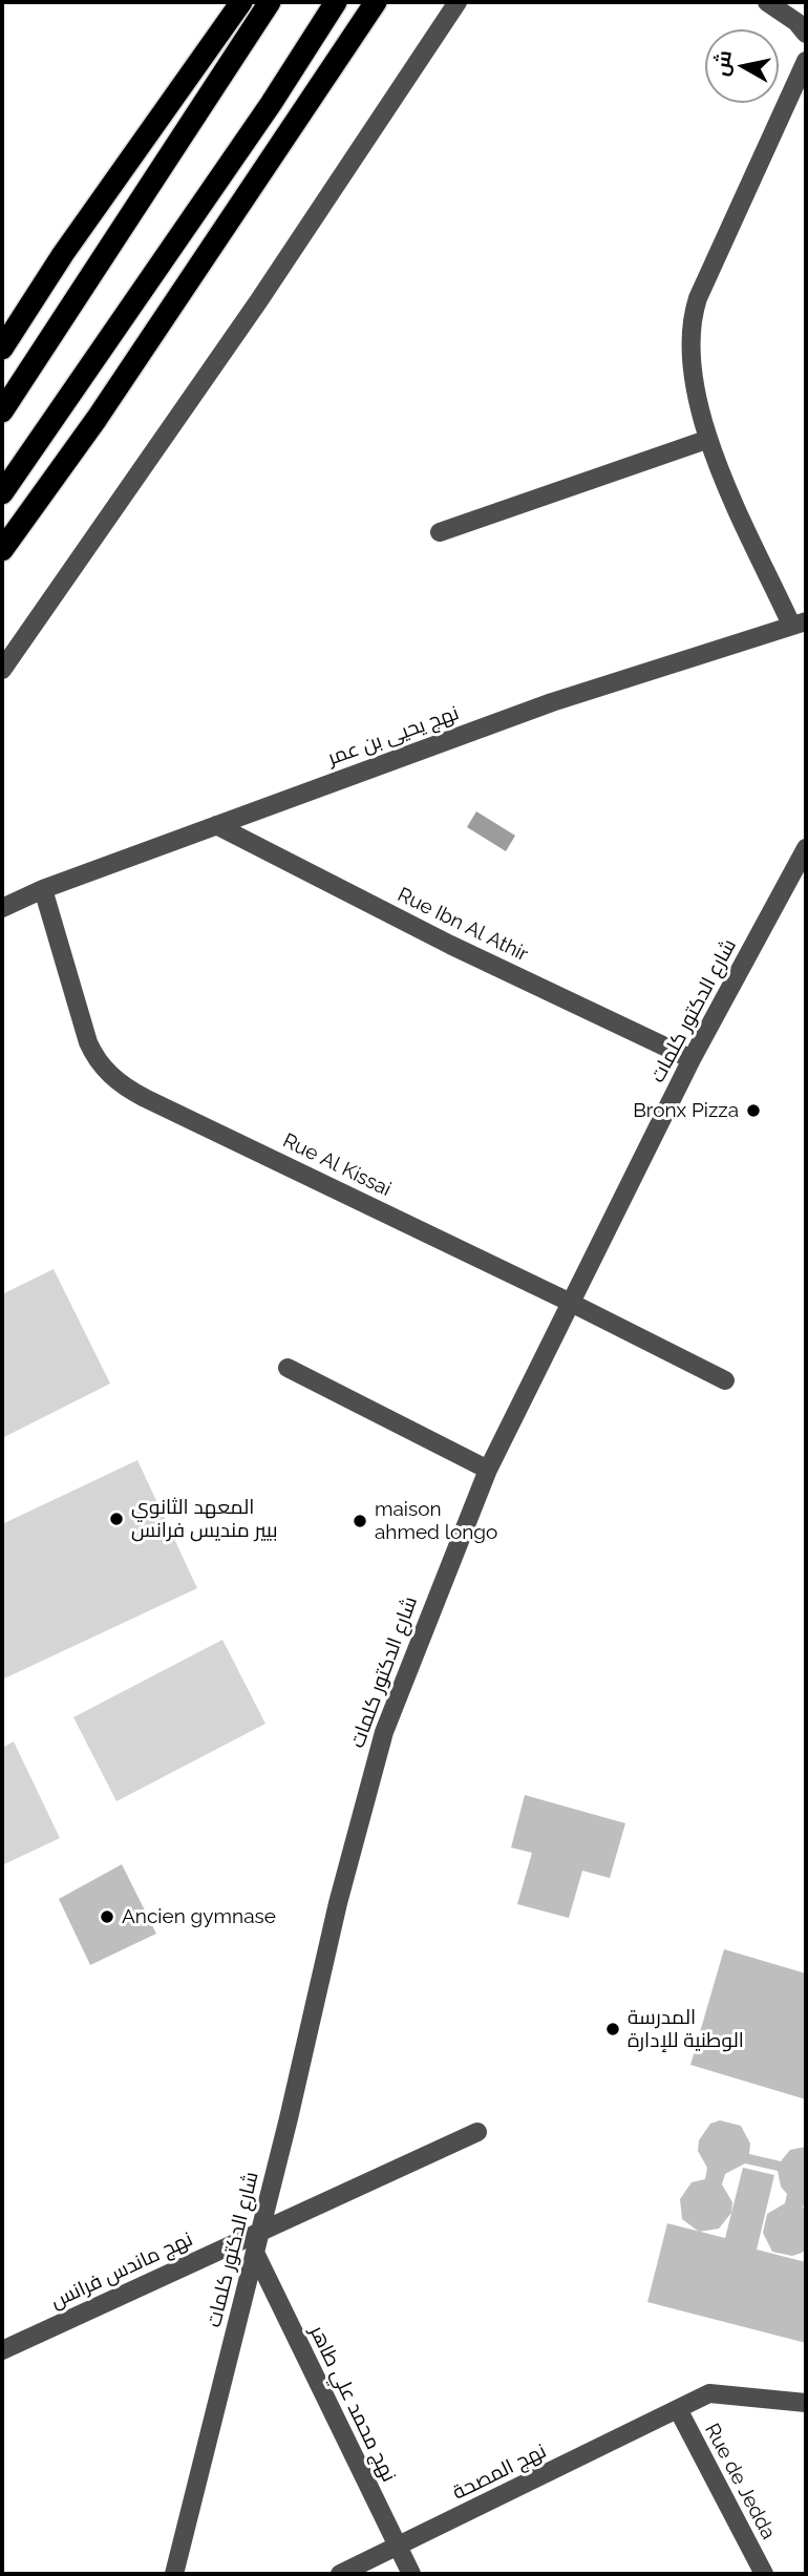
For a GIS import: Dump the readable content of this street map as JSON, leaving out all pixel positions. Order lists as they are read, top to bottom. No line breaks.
{"streets":{"street":["نهج يحيى بن عمر","Rue Ibn Al Athir","شارع الدكتور كلمات","Rue Al Kissai","نهج ماندس فرانس","نهج محمد علي طاهر","نهج المصحة","Rue de Jedda"]},"crossings":[["نهج يحيى بن عمر","Rue Ibn Al Athir"],["نهج يحيى بن عمر","Rue Al Kissai"],["Rue Ibn Al Athir","شارع الدكتور كلمات"],["شارع الدكتور كلمات","Rue Al Kissai"],["شارع الدكتور كلمات","نهج ماندس فرانس"],["شارع الدكتور كلمات","نهج محمد علي طاهر"],["نهج محمد علي طاهر","نهج المصحة"],["نهج المصحة","Rue de Jedda"]],"places":["Bronx Pizza","المعهد الثانوي بيير منديس فرانس","maison ahmed longo","Ancien gymnase","المدرسة الوطنية للإدارة"],"north":"left"}
